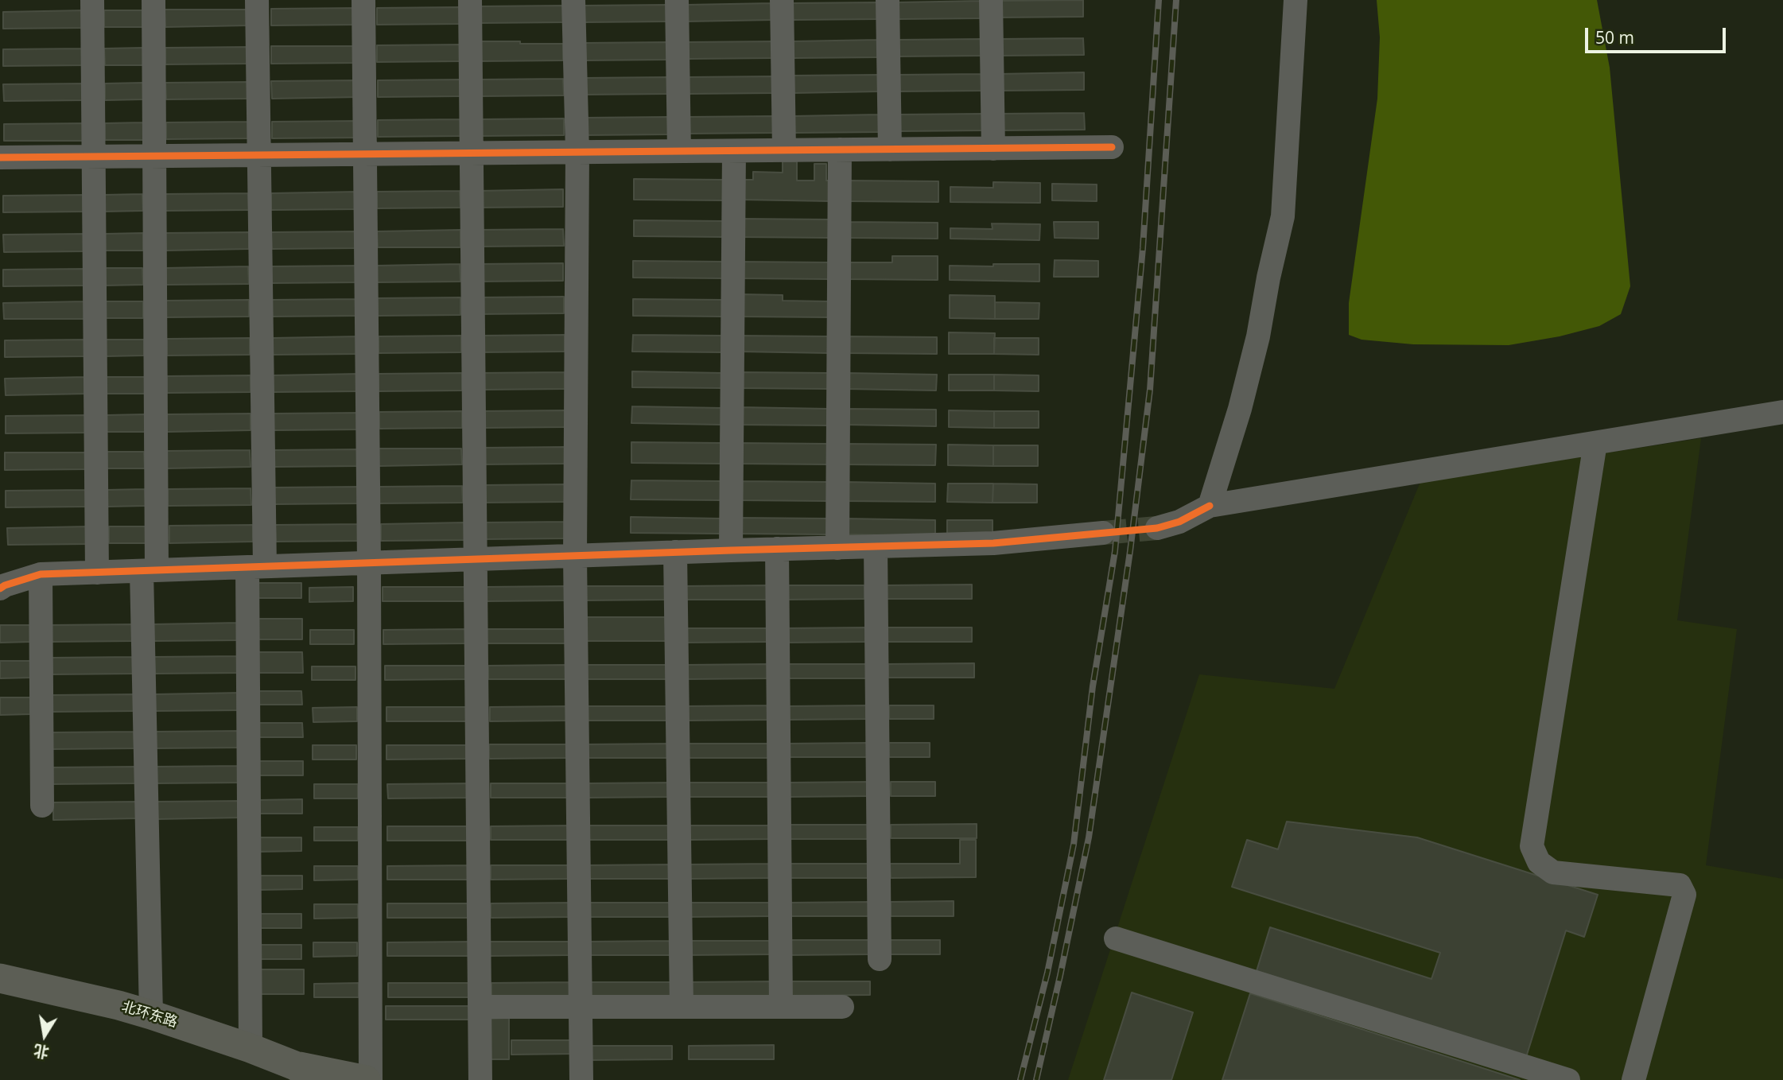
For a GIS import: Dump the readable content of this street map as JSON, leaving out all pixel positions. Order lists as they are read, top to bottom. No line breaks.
{"streets":{"main road":["北环东路"]},"scale_bar":"50 m","north":"bottom"}
